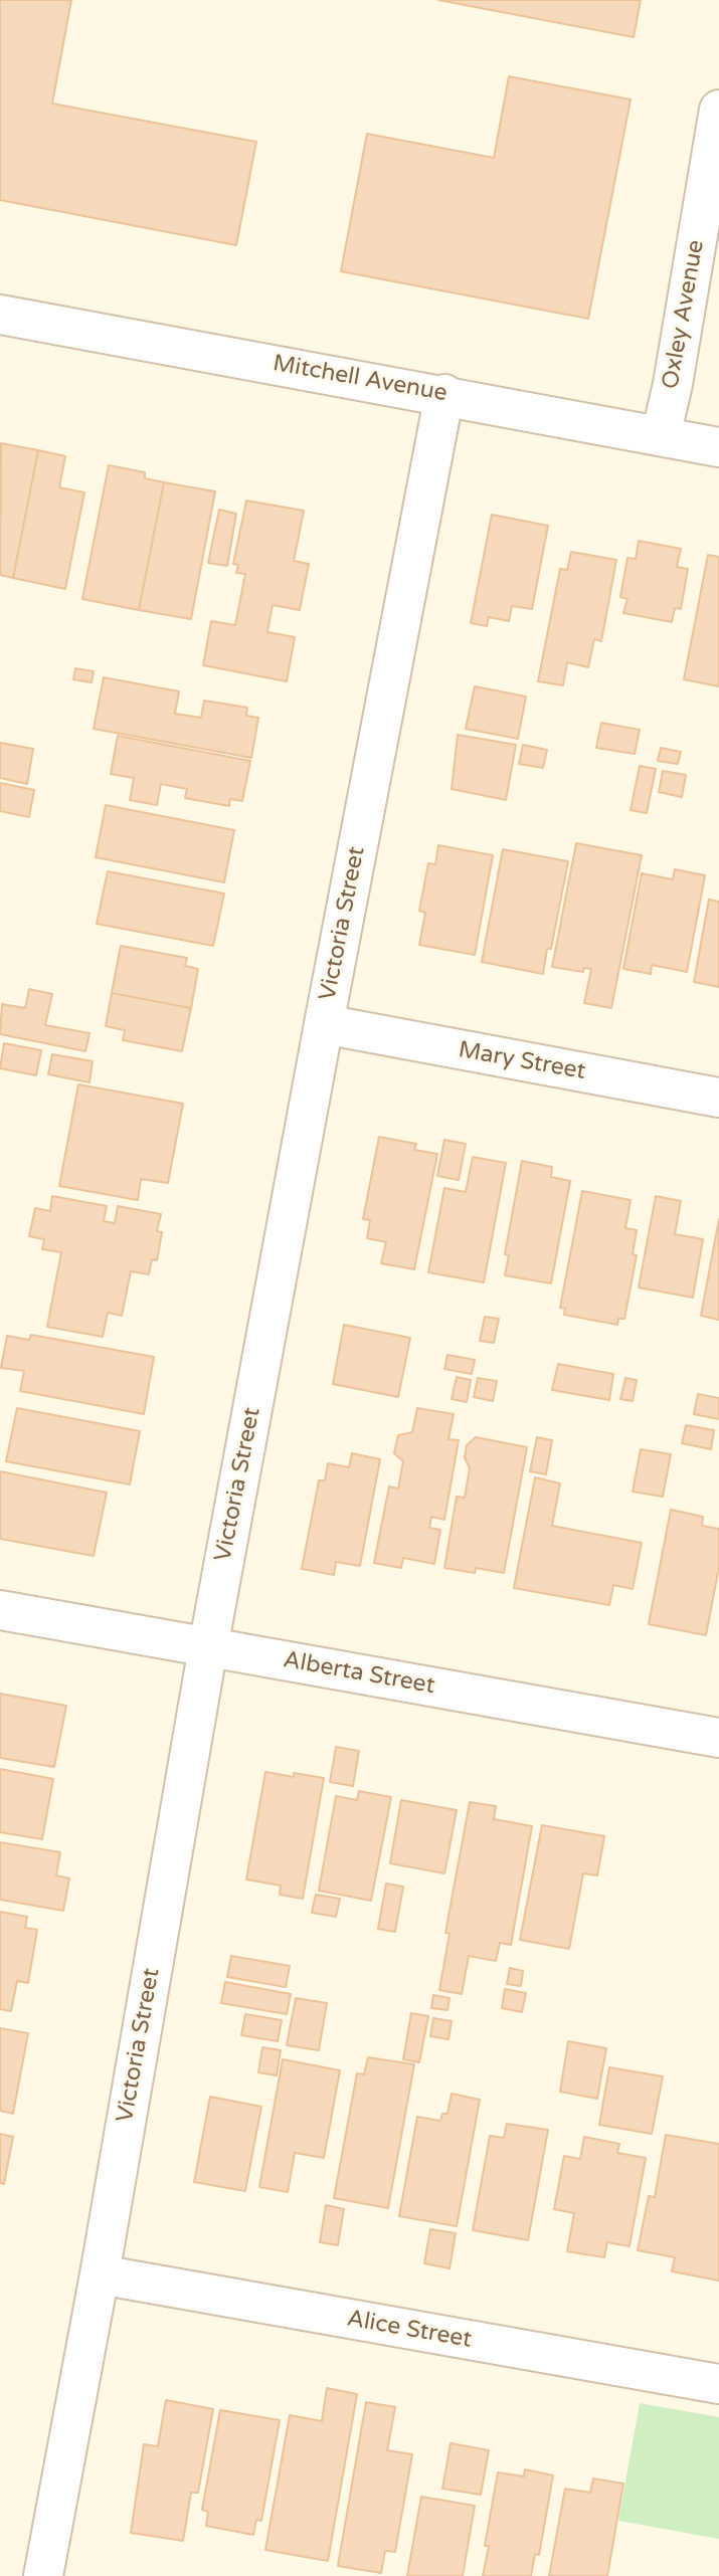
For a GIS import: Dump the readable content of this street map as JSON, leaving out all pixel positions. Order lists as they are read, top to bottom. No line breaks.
{"streets":{"street":["Oxley Avenue","Mitchell Avenue","Victoria Street","Mary Street","Alberta Street","Alice Street"]},"crossings":[["Oxley Avenue","Mitchell Avenue"],["Mitchell Avenue","Victoria Street"],["Victoria Street","Mary Street"],["Victoria Street","Alberta Street"],["Victoria Street","Alice Street"]]}
